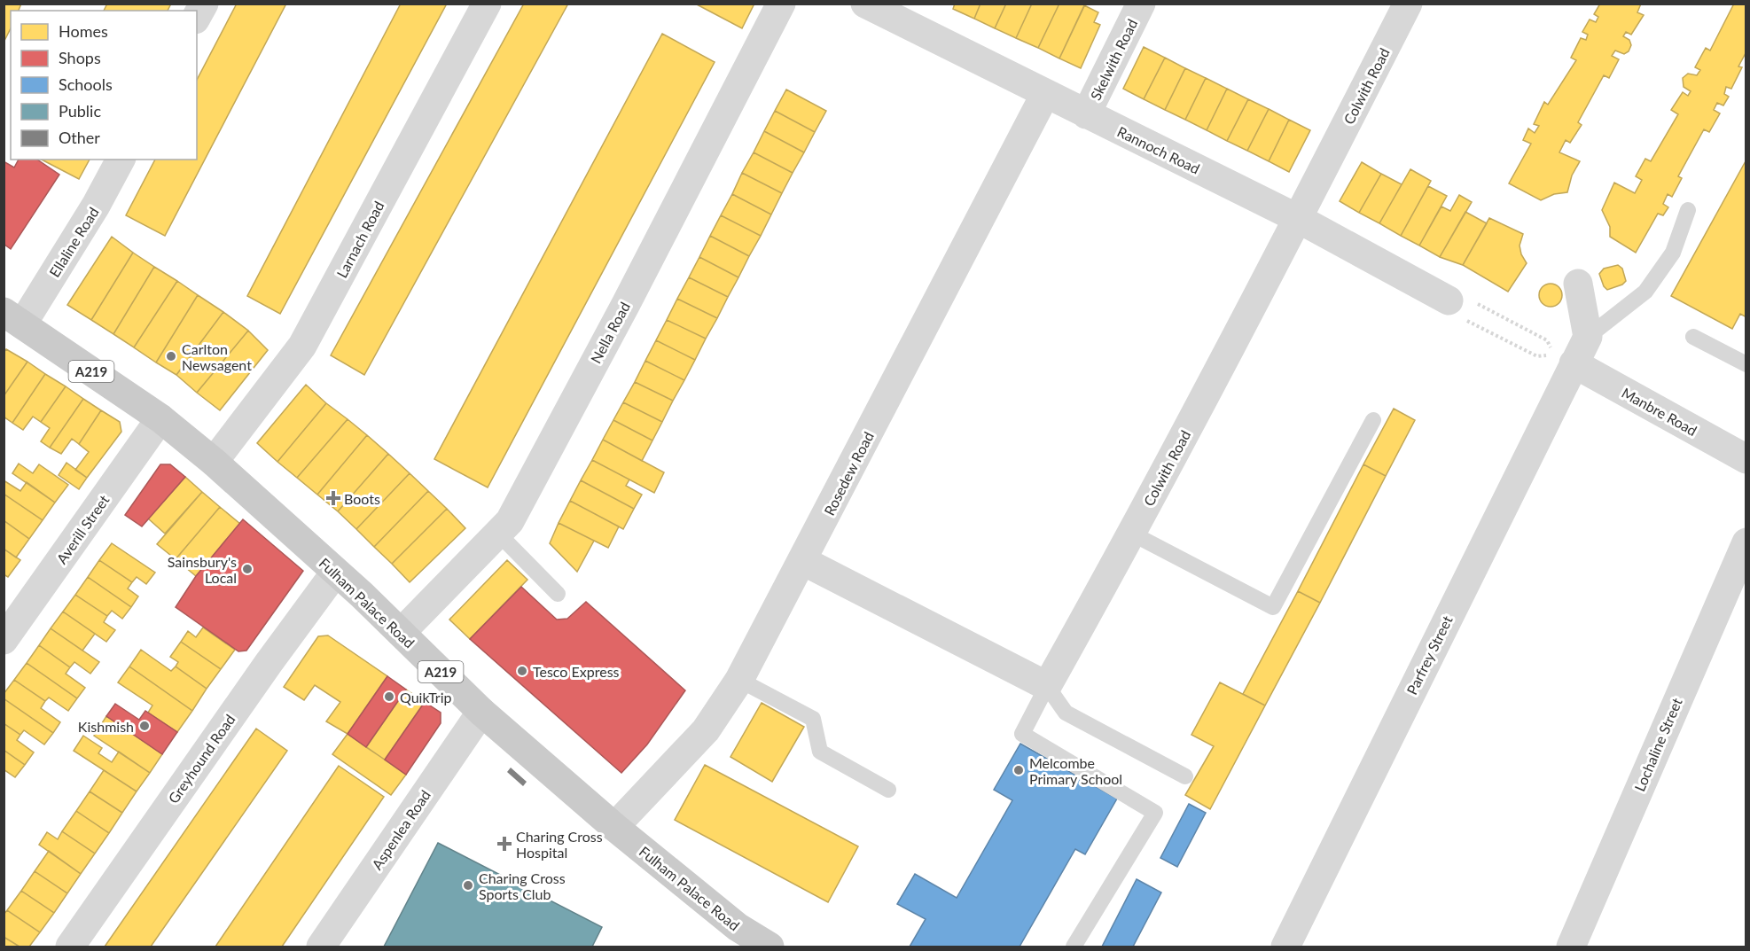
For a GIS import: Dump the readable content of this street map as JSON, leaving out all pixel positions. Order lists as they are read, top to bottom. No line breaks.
{"streets":{"main road":["A219","Fulham Palace Road"],"street":["Skelwith Road","Colwith Road","Rannoch Road","Larnach Road","Ellaline Road","Nella Road","Manbre Road","Rosedew Road","Averill Street","Parfrey Street","Lochaline Street","Greyhound Road","Aspenlea Road"]},"crossings":[["Skelwith Road","Rannoch Road"],["Colwith Road","Rannoch Road"],["Rannoch Road","Rosedew Road"],["Larnach Road","Fulham Palace Road"],["Ellaline Road","Fulham Palace Road"],["Nella Road","Fulham Palace Road"],["Manbre Road","Parfrey Street"],["Rosedew Road","Fulham Palace Road"],["Averill Street","Fulham Palace Road"],["Fulham Palace Road","Greyhound Road"],["Fulham Palace Road","Aspenlea Road"]],"places":{"other":["Carlton Newsagent","Sainsbury's Local","Tesco Express","QuikTrip","Kishmish","Melcombe Primary School","Charing Cross Sports Club"],"health":["Boots","Charing Cross Hospital"]},"legend":["Homes","Shops","Schools","Public","Other"]}
